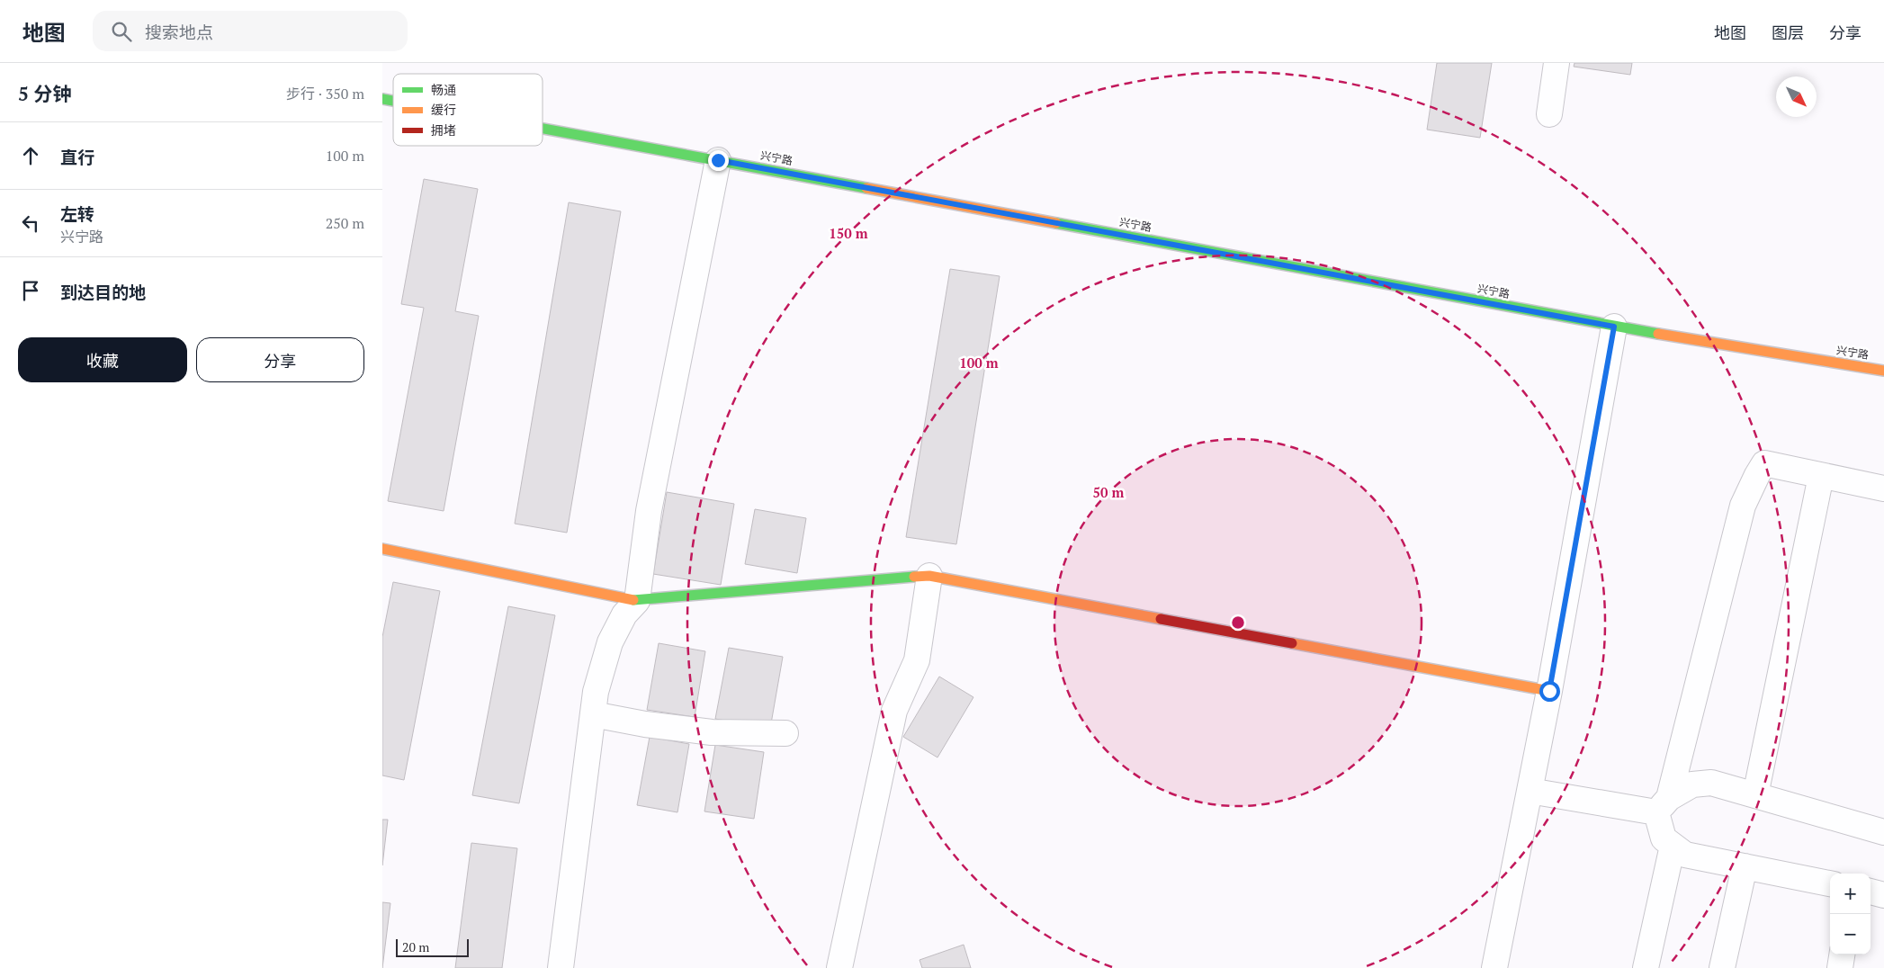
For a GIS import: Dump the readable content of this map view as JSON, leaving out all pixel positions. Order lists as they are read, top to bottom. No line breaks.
{"streets":{"street":["兴宁路"]},"legend":["畅通","缓行","拥堵"],"scale_bar":"20 m","north":"bottom right","page":{"header":"地图","search":"搜索地点","nav":["地图","图层","分享"],"heading":["5 分钟","步行 · 350 m"],"list":[["直行","100 m"],["左转","兴宁路","250 m"],"到达目的地"],"buttons":["收藏","分享"],"map_buttons":["+","−"],"scale":"20 m"},"rings":["150 m","100 m","50 m"]}
